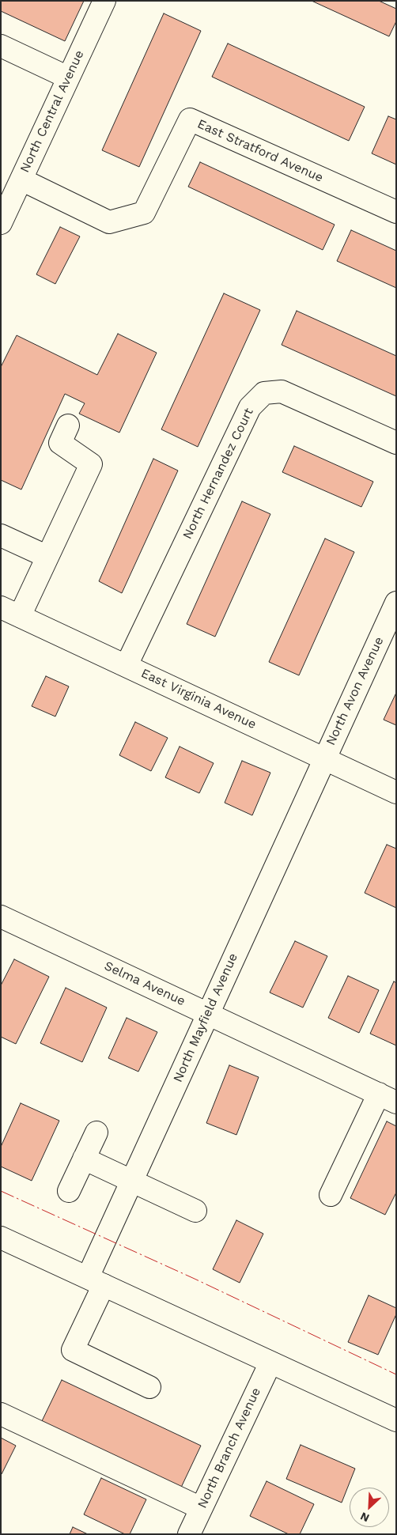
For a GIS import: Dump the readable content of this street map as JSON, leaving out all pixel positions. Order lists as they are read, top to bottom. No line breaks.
{"streets":{"street":["North Central Avenue","East Stratford Avenue","North Hernandez Court","North Avon Avenue","East Virginia Avenue","Selma Avenue","North Mayfield Avenue","North Branch Avenue"]},"crossings":[["North Central Avenue","East Stratford Avenue"],["North Hernandez Court","East Virginia Avenue"],["North Avon Avenue","East Virginia Avenue"],["North Avon Avenue","North Mayfield Avenue"],["East Virginia Avenue","North Mayfield Avenue"],["Selma Avenue","North Mayfield Avenue"]],"north":"bottom left"}
